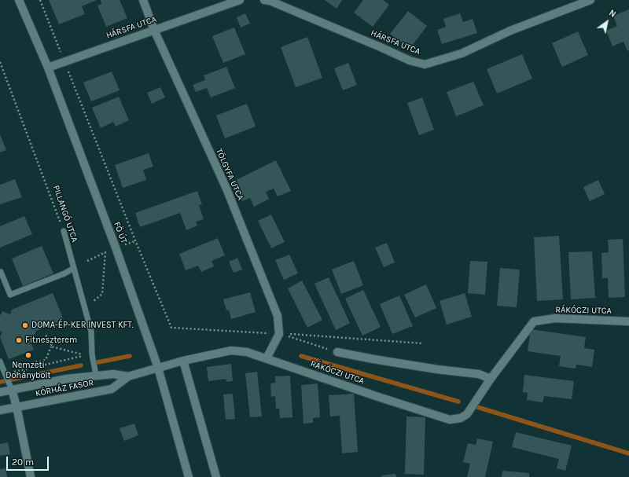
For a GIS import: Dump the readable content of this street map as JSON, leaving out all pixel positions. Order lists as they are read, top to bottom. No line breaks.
{"streets":{"street":["HÁRSFA UTCA","TÖLGYFA UTCA","FŐ ÚT","RÁKÓCZI UTCA","KÓRHÁZ FASOR"],"lane":["PILLANGÓ UTCA"]},"crossings":[["HÁRSFA UTCA","TÖLGYFA UTCA"],["HÁRSFA UTCA","FŐ ÚT"],["TÖLGYFA UTCA","RÁKÓCZI UTCA"],["PILLANGÓ UTCA","KÓRHÁZ FASOR"],["FŐ ÚT","RÁKÓCZI UTCA"],["FŐ ÚT","KÓRHÁZ FASOR"],["RÁKÓCZI UTCA","KÓRHÁZ FASOR"]],"places":["DOMA-ÉP-KER INVEST KFT.","Fitneszterem","Nemzeti Dohánybolt"],"scale_bar":"20 m","north":"top right"}
